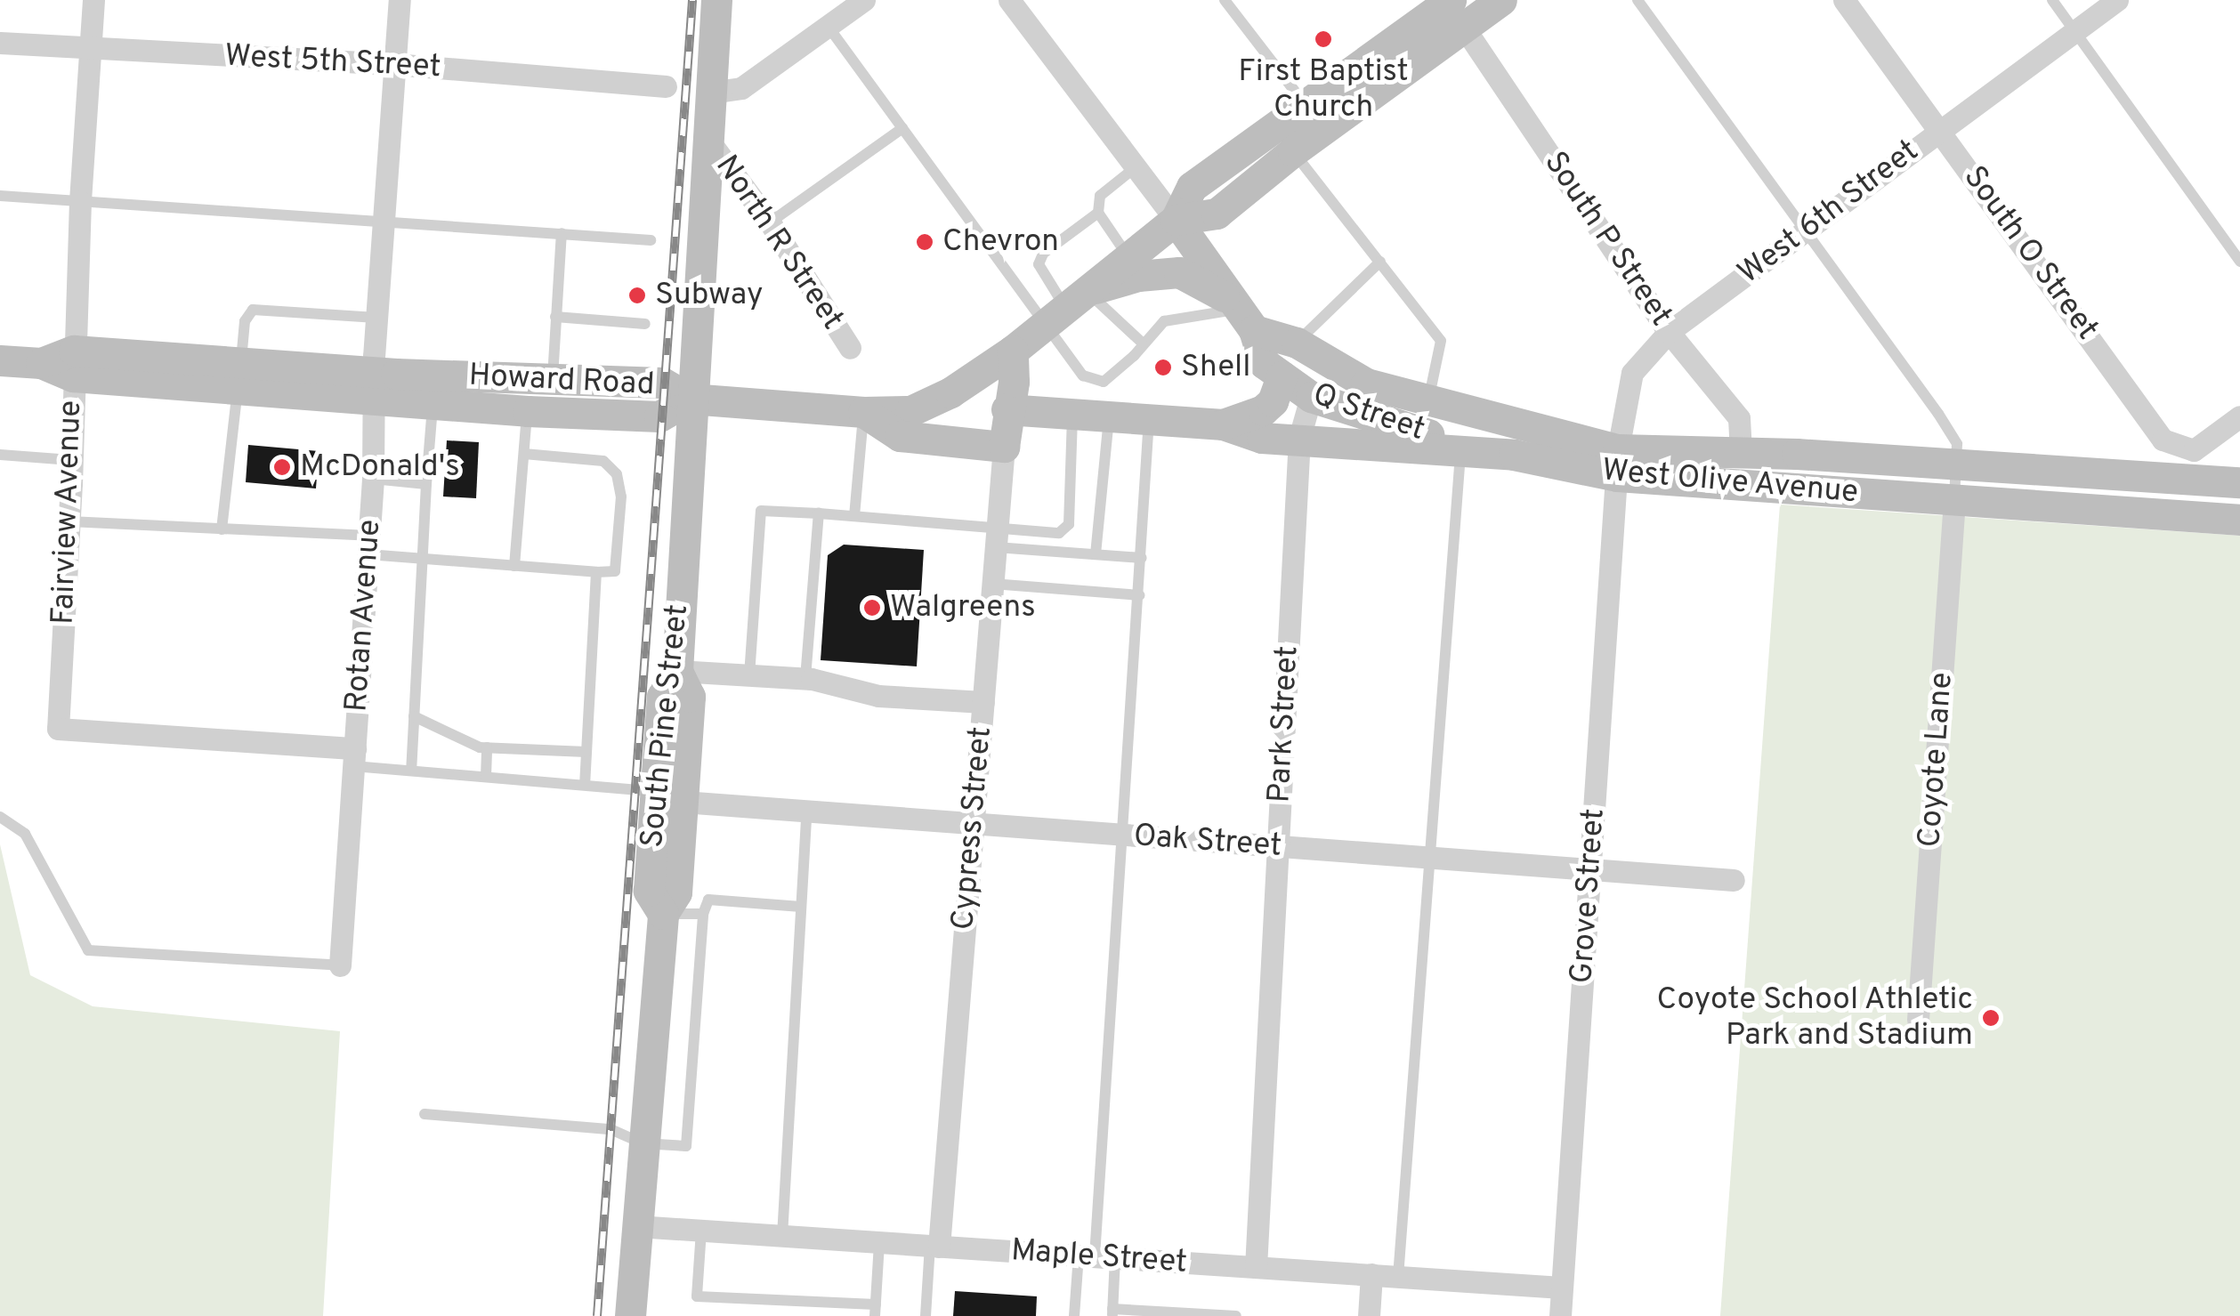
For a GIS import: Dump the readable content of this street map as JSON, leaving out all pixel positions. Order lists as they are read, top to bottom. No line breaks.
{"streets":{"main road":["Howard Road","Q Street","West Olive Avenue","South Pine Street","Cypress Street"],"street":["West 5th Street","West 6th Street","South P Street","North R Street","South O Street","Fairview Avenue","Rotan Avenue","Park Street","Coyote Lane","Oak Street","Grove Street","Maple Street"]},"crossings":[["West 5th Street","Fairview Avenue"],["West 5th Street","Rotan Avenue"],["West 6th Street","South P Street"],["West 6th Street","South O Street"],["West 6th Street","West Olive Avenue"],["West 6th Street","Grove Street"],["South P Street","West Olive Avenue"],["North R Street","South Pine Street"],["Howard Road","Fairview Avenue"],["Howard Road","Rotan Avenue"],["Howard Road","South Pine Street"],["Q Street","West Olive Avenue"],["Q Street","Park Street"],["West Olive Avenue","Park Street"],["West Olive Avenue","Coyote Lane"],["West Olive Avenue","Cypress Street"],["West Olive Avenue","Grove Street"],["Fairview Avenue","Rotan Avenue"],["Park Street","Oak Street"],["Park Street","Maple Street"],["South Pine Street","Oak Street"],["South Pine Street","Maple Street"],["Cypress Street","Oak Street"],["Cypress Street","Maple Street"],["Oak Street","Grove Street"],["Grove Street","Maple Street"]],"places":["First Baptist Church","Chevron","Subway","Shell","McDonald's","Walgreens","Coyote School Athletic Park and Stadium"]}
